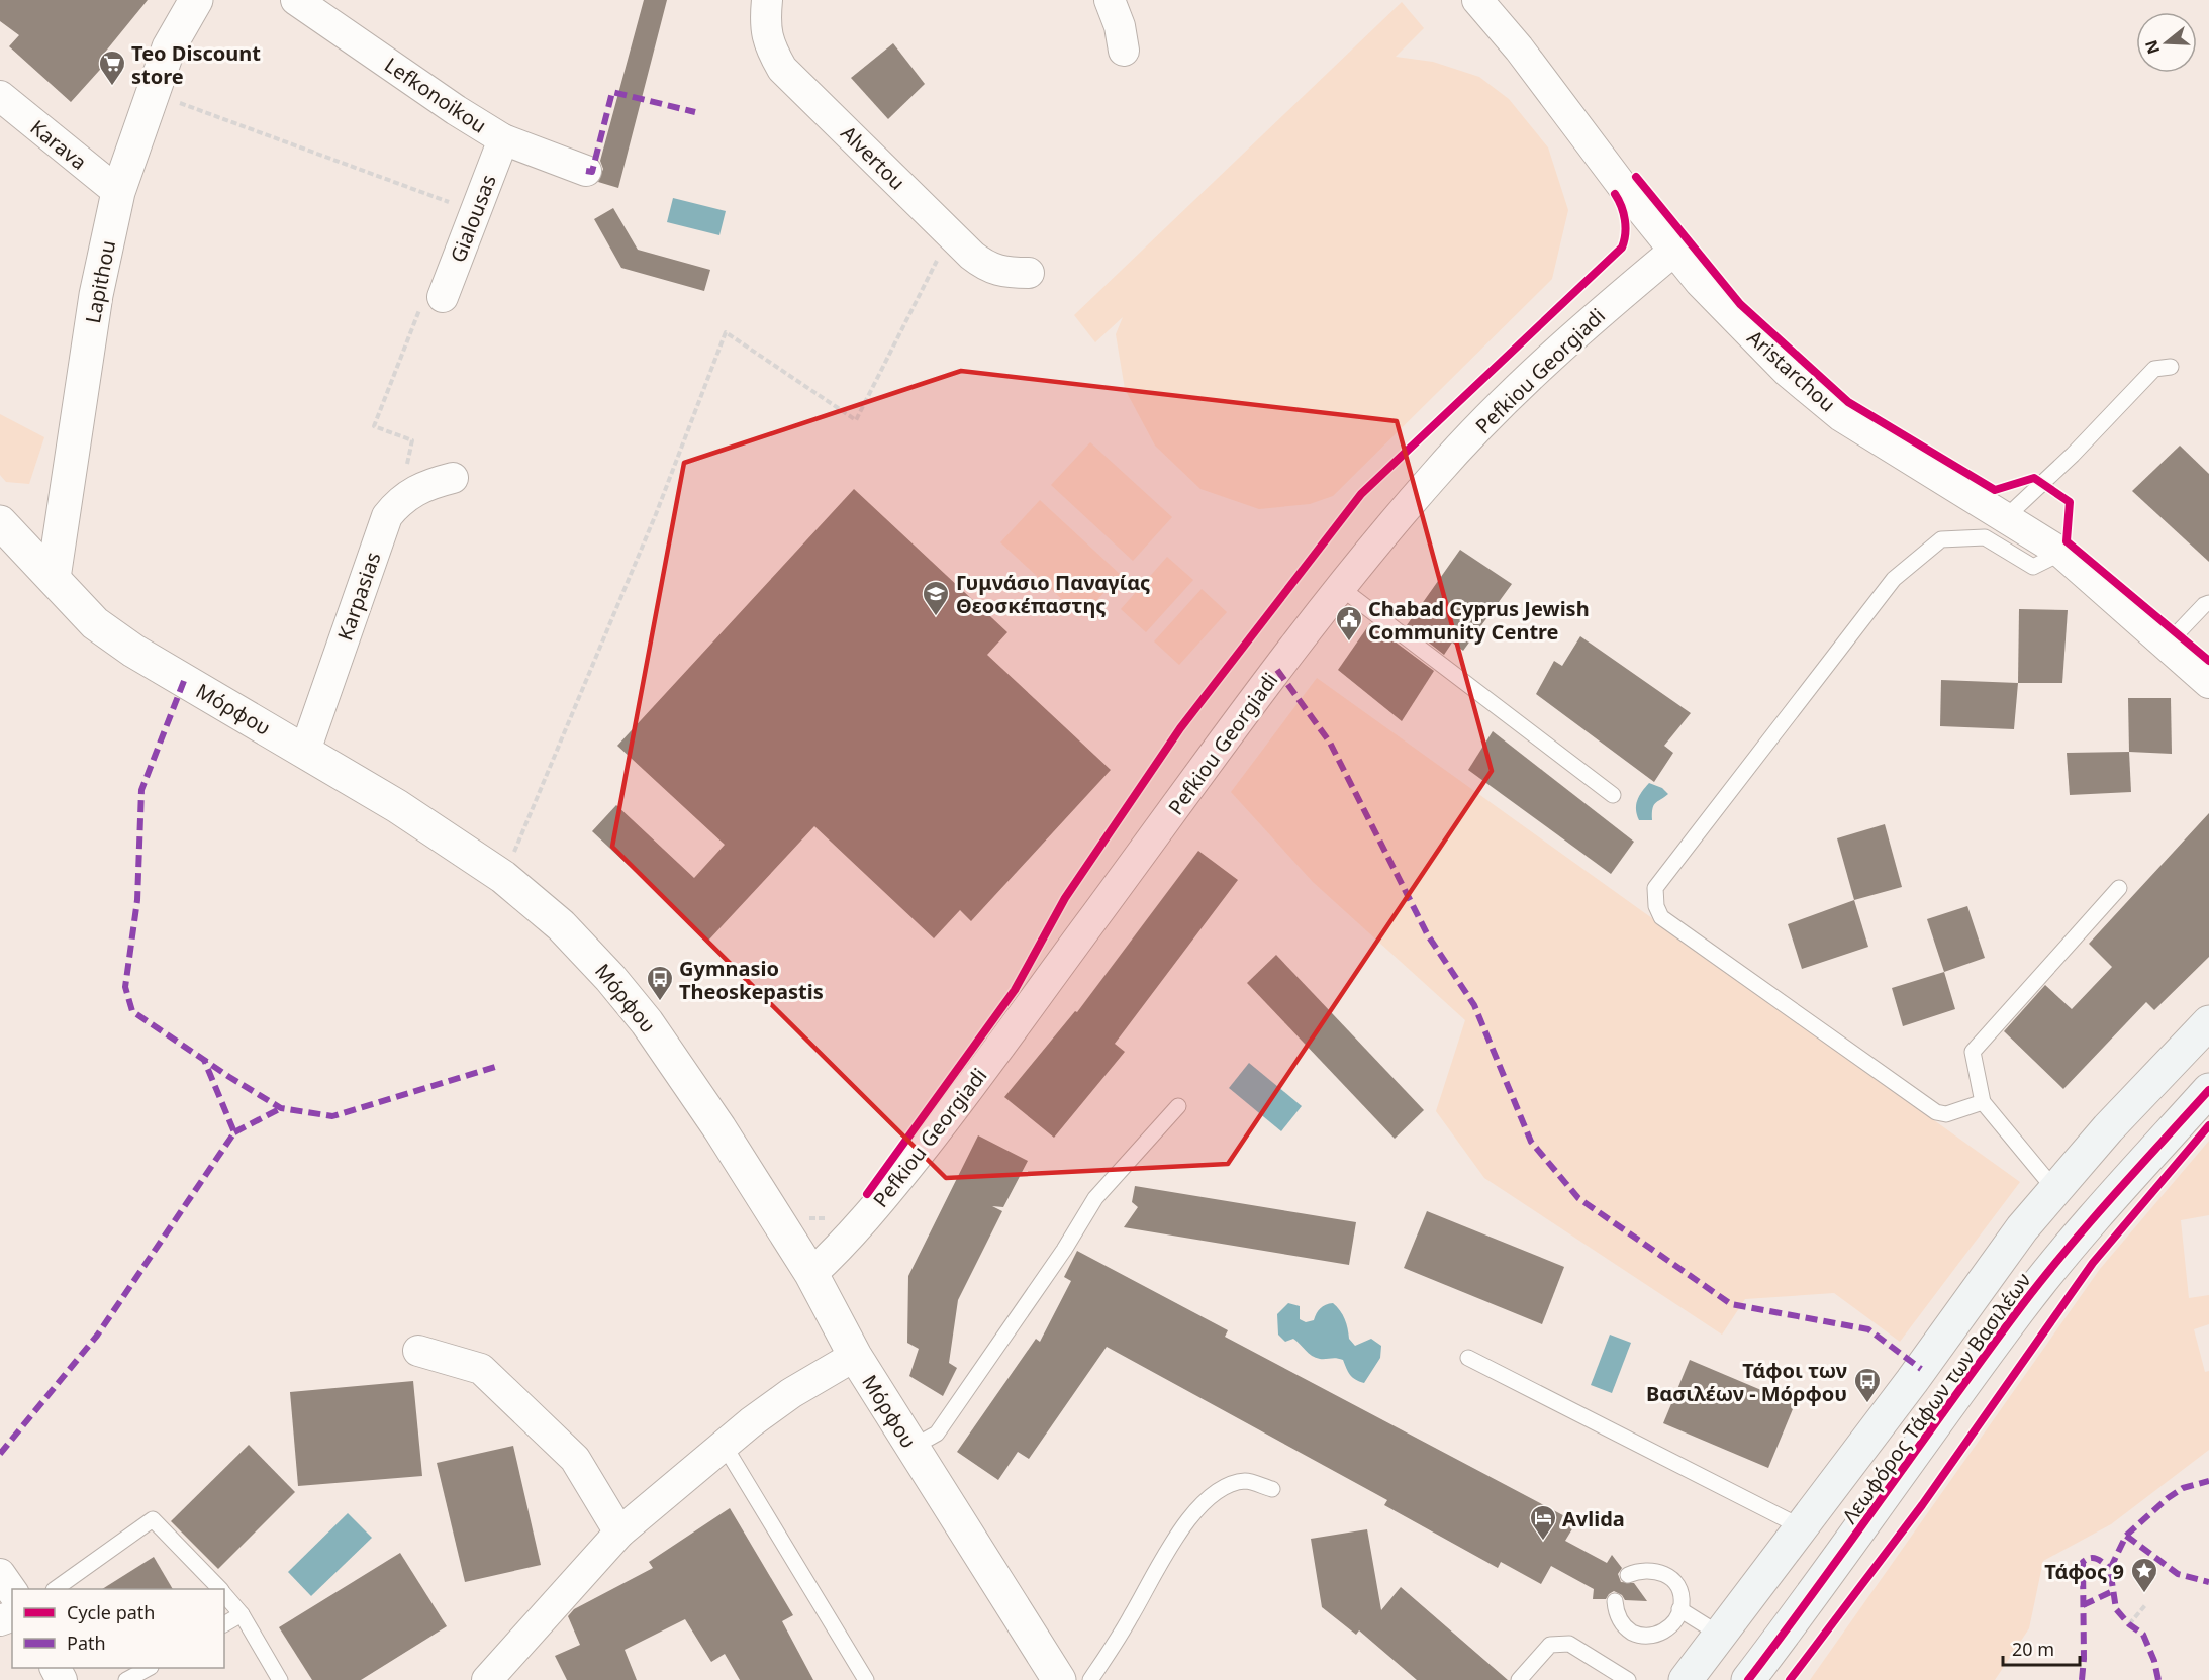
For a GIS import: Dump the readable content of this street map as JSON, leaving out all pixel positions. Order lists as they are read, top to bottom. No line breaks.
{"streets":{"main road":["Λεωφόρος Τάφων των Βασιλέων"],"street":["Lefkonoikou","Karava","Alvertou","Gialousas","Lapithou","Pefkiou Georgiadi","Aristarchou","Karpasias","Μόρφου"]},"crossings":[["Lefkonoikou","Gialousas"],["Karava","Lapithou"],["Lapithou","Μόρφου"],["Pefkiou Georgiadi","Aristarchou"],["Pefkiou Georgiadi","Μόρφου"],["Karpasias","Μόρφου"]],"places":{"supermarket":["Teo Discount store"],"school or university":["Γυμνάσιο Παναγίας Θεοσκέπαστης"],"public building":["Chabad Cyprus Jewish Community Centre"],"bus stop":["Gymnasio Theoskepastis","Τάφοι των Βασιλέων - Μόρφου"],"hotel":["Avlida"],"place":["Τάφος 9"]},"legend":["Cycle path","Path"],"scale_bar":"20 m","north":"left"}
